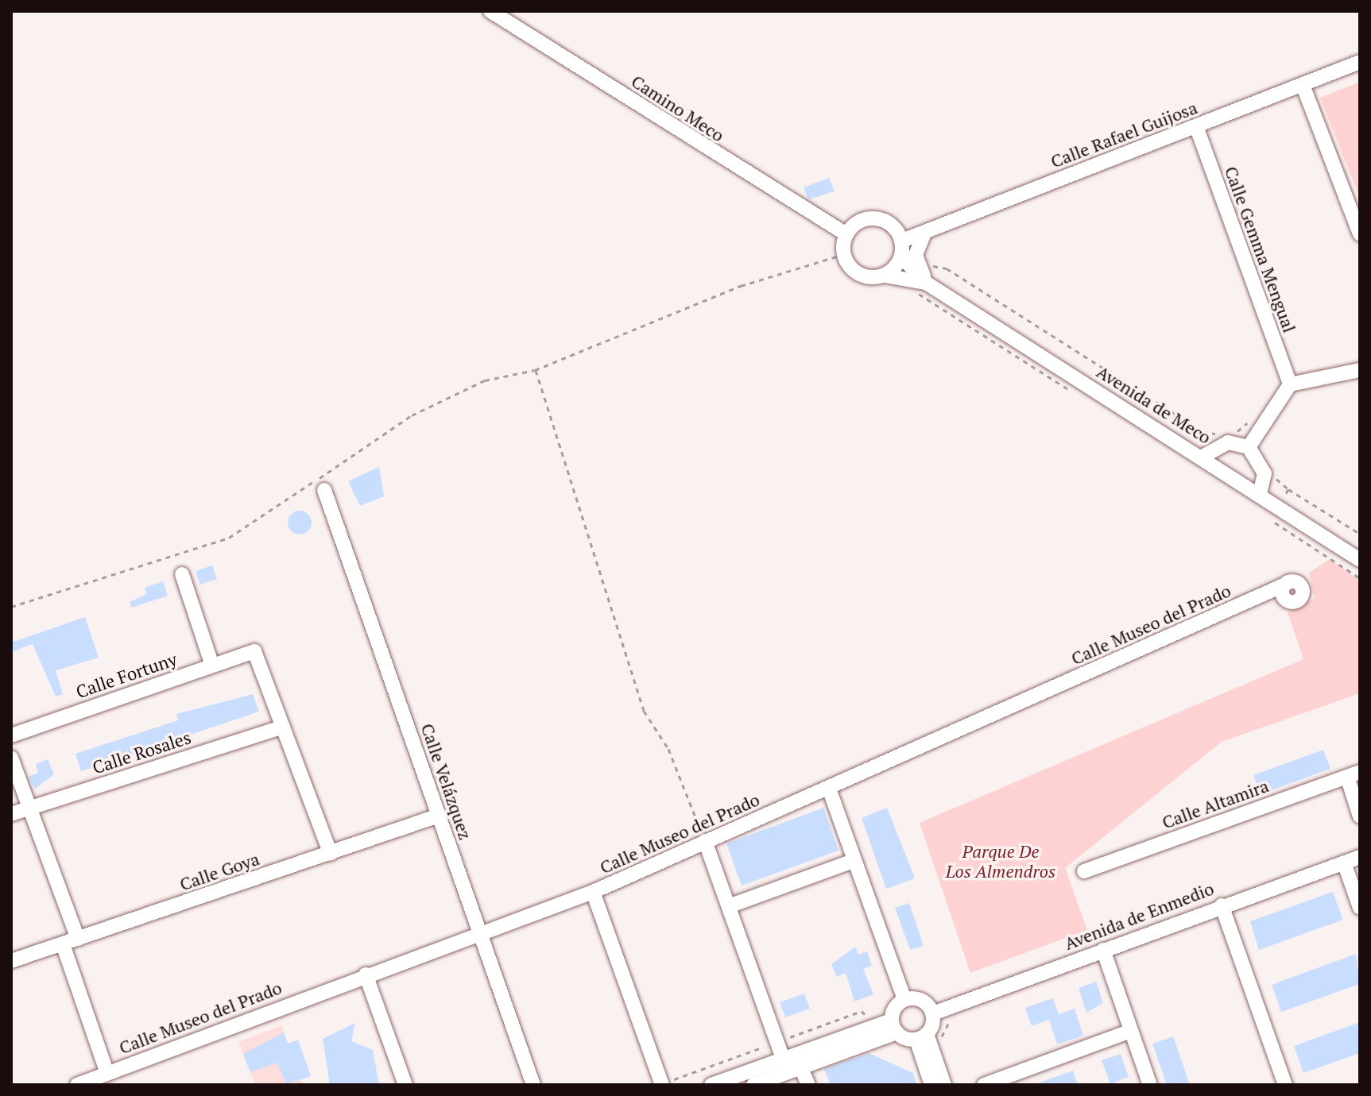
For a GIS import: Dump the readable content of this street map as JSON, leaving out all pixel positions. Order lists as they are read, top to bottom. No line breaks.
{"streets":{"street":["Camino Meco","Calle Rafael Guijosa","Calle Gemma Mengual","Avenida de Meco","Calle Museo del Prado","Calle Fortuny","Calle Rosales","Calle Velázquez","Calle Altamira","Calle Goya","Avenida de Enmedio"]},"crossings":[["Camino Meco","Calle Rafael Guijosa"],["Camino Meco","Avenida de Meco"],["Calle Rafael Guijosa","Calle Gemma Mengual"],["Calle Rafael Guijosa","Avenida de Meco"],["Calle Museo del Prado","Calle Velázquez"],["Calle Fortuny","Calle Rosales"],["Calle Velázquez","Calle Goya"]],"parks":["Parque De Los Almendros"]}
